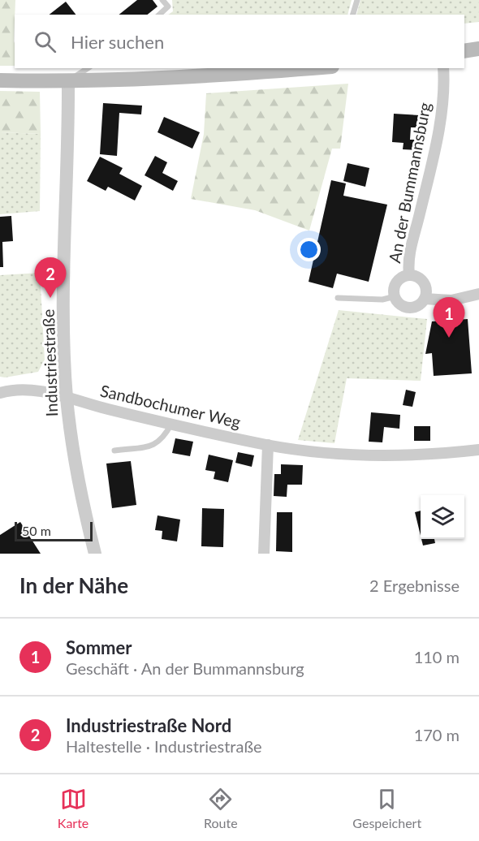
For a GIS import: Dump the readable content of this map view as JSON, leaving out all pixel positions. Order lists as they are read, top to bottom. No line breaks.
{"streets":{"street":["An der Bummannsburg","Industriestraße","Sandbochumer Weg"]},"crossings":[["Industriestraße","Sandbochumer Weg"]],"scale_bar":"50 m","page":{"search":"Hier suchen","pins":["2","1"],"scale":"50 m","heading":["In der Nähe","2 Ergebnisse"],"list":[{"mark":"1","name":"Sommer","note":"Geschäft · An der Bummannsburg","value":"110 m"},{"mark":"2","name":"Industriestraße Nord","note":"Haltestelle · Industriestraße","value":"170 m"}],"nav":["Karte","Route","Gespeichert"]}}
